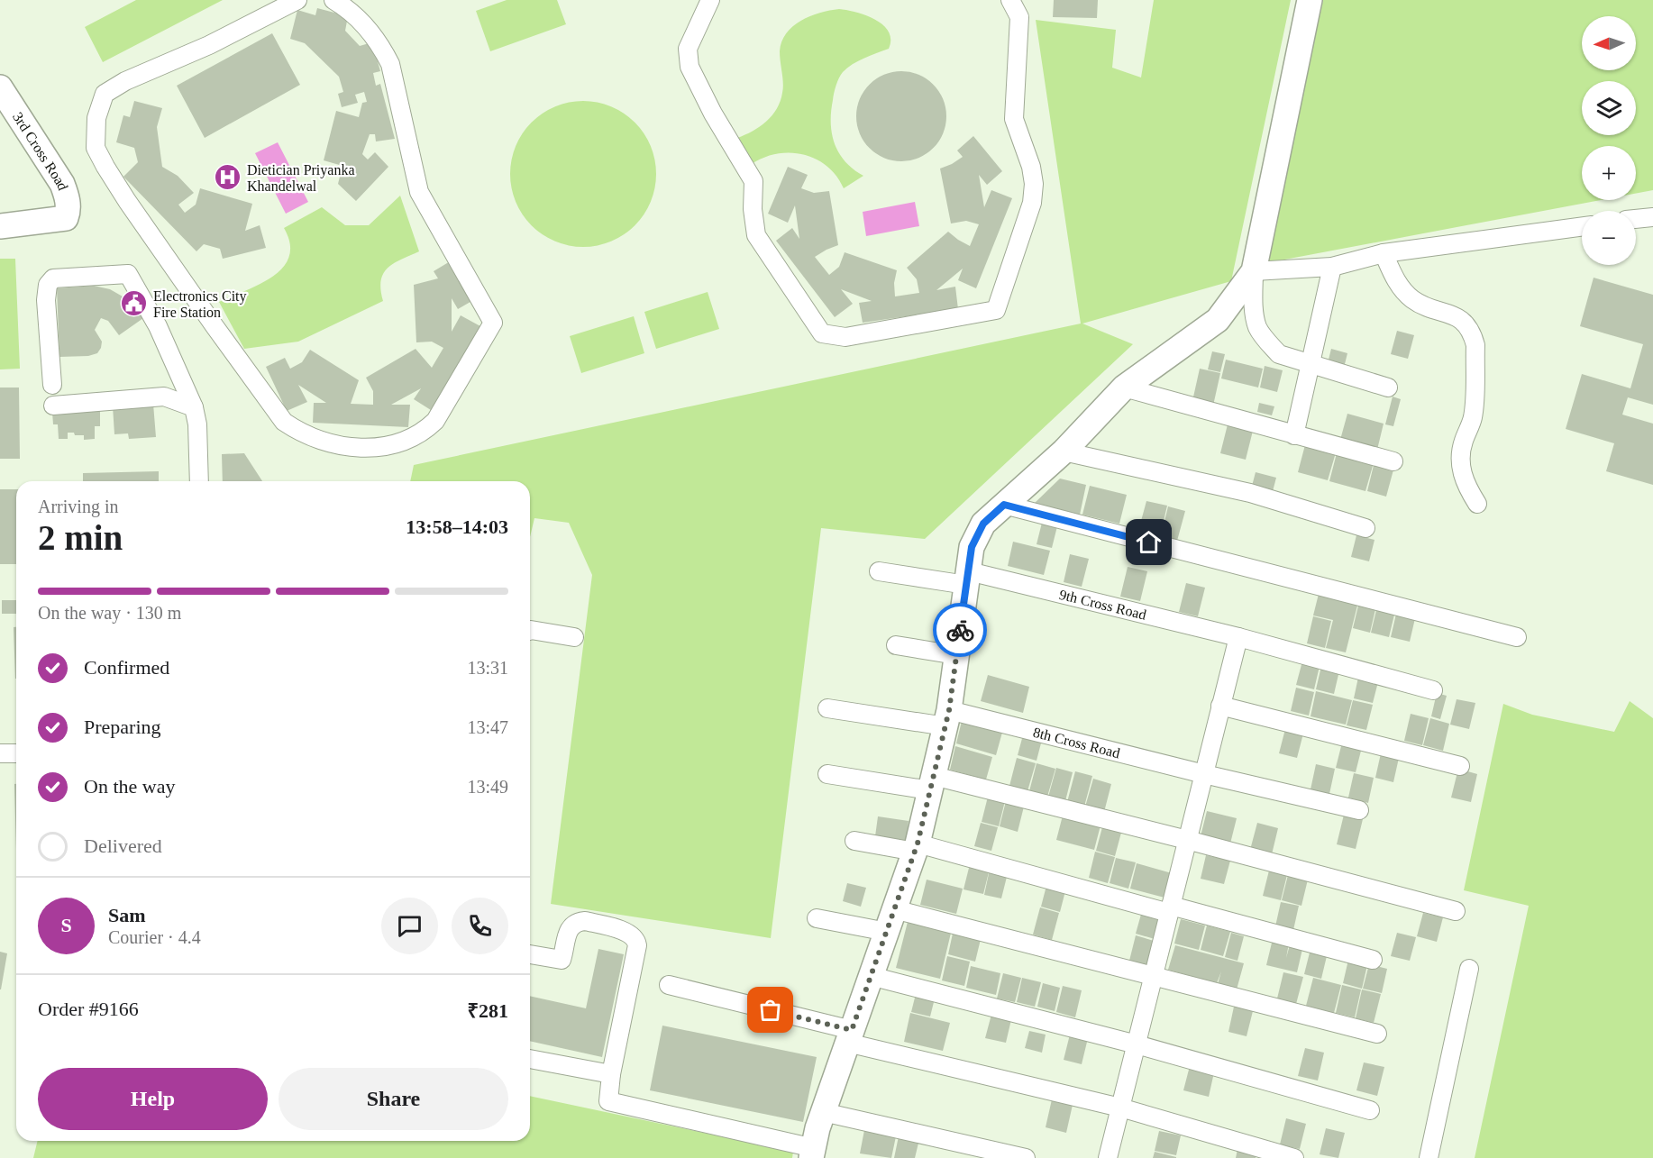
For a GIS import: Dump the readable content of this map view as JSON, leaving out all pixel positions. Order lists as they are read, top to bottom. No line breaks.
{"streets":{"street":["3rd Cross Road","9th Cross Road","8th Cross Road"]},"places":{"hospital":["Dietician Priyanka Khandelwal"],"public building":["Electronics City Fire Station"]},"north":"left","page":{"map_buttons":["+","−"],"heading":["2 min","Arriving in","13:58–14:03"],"panel":["Sam","Courier · 4.4","Order #9166","₹281"],"bar":"On the way · 130 m","list":[["Confirmed","13:31"],["Preparing","13:47"],["On the way","13:49"],"Delivered"],"round":"S","buttons":["Help","Share"]}}
